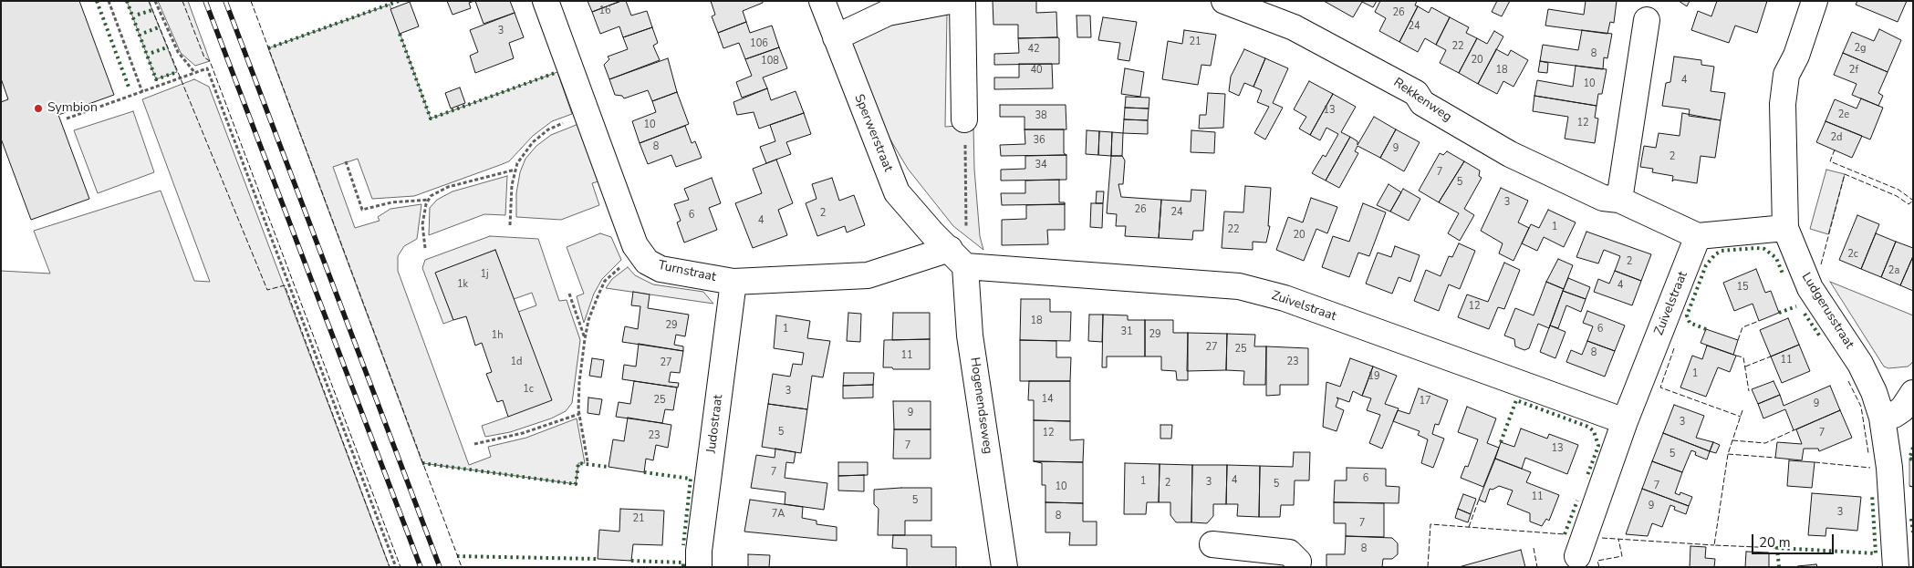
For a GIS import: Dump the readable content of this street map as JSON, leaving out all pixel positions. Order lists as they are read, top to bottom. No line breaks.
{"streets":{"street":["Rekkenweg","Sperwerstraat","Turnstraat","Zuivelstraat","Ludgerusstraat","Hogenendseweg","Judostraat"]},"crossings":[["Rekkenweg","Zuivelstraat"],["Sperwerstraat","Turnstraat"],["Sperwerstraat","Zuivelstraat"],["Sperwerstraat","Hogenendseweg"],["Turnstraat","Zuivelstraat"],["Turnstraat","Hogenendseweg"],["Turnstraat","Judostraat"],["Zuivelstraat","Hogenendseweg"]],"places":["Symbion"],"house_numbers":["16","26","24","3","21","106","22","2g","42","8","20","108","40","18","2f","4","10","13","2e","38","12","10","2d","36","8","9","2","34","7","5","3","26","24","2","6","4","1","22","20","2c","2","2a","1j","1k","4","15","12","18","29","1","6","31","29","1h","27","25","8","11","11","1d","23","27","1","19","1c","3","14","25","17","9","9","3","5","12","7","23","7","13","5","7","6","4","1","3","2","5","7","10","11","5","9","3","7A","8","21","7","8"],"scale_bar":"20 m"}
